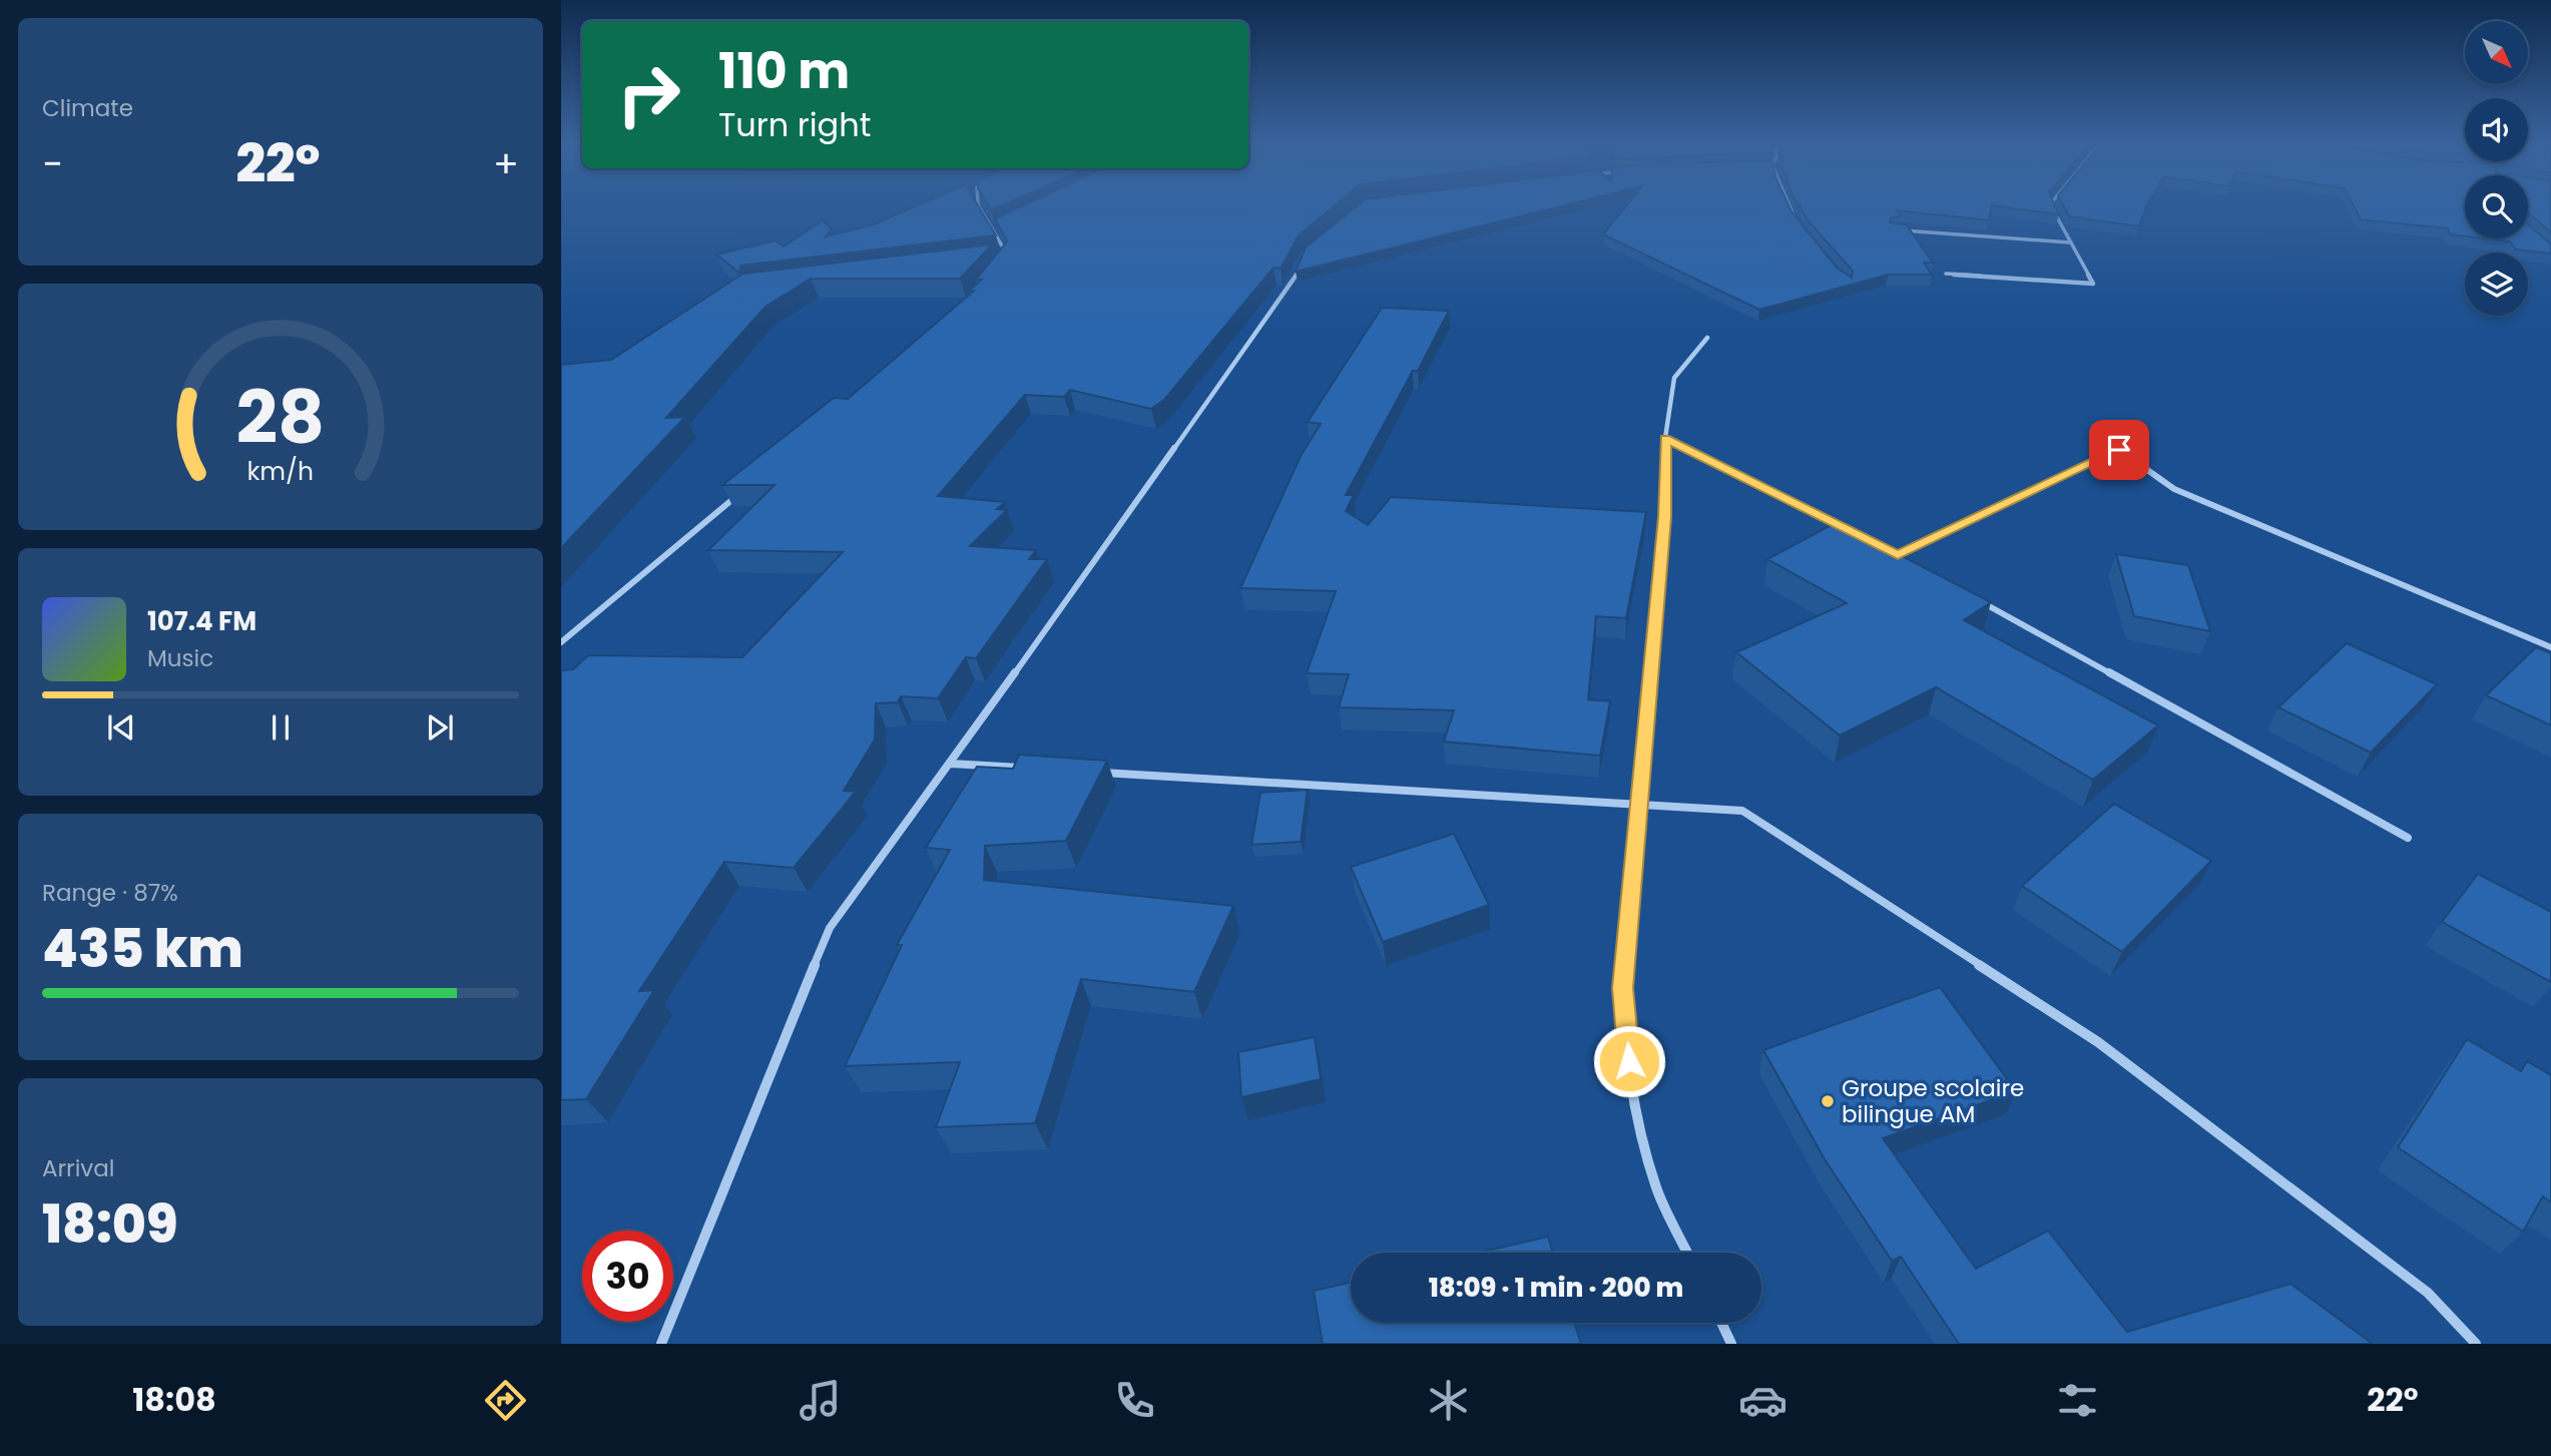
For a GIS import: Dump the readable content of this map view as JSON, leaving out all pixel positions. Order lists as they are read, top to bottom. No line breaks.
{"places":["Groupe scolaire bilingue AM"],"north":"bottom right","page":{"tile":["Climate",["Range · 87%","435 km"],["Arrival","18:09"]],"turn":["110 m","Turn right"],"heat":["−","22°","+"],"song":["107.4 FM","Music"],"limit":"30","trip":"18:09 · 1 min · 200 m","tabs":["18:08","22°"],"gauge":["28","km/h"]}}
